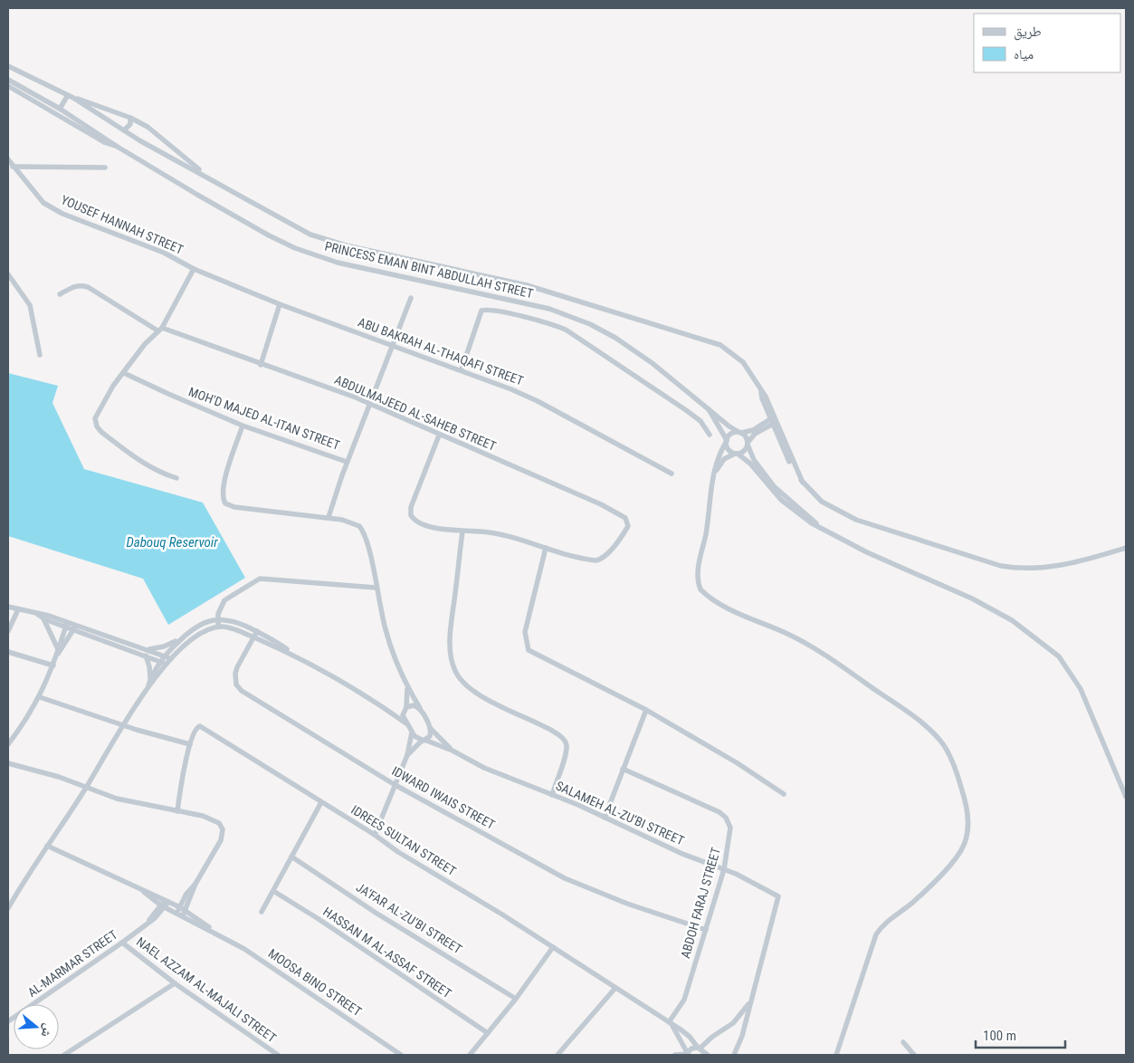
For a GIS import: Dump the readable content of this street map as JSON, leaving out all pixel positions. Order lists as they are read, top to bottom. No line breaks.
{"streets":{"street":["YOUSEF HANNAH STREET","PRINCESS EMAN BINT ABDULLAH STREET","ABU BAKRAH AL-THAQAFI STREET","ABDULMAJEED AL-SAHEB STREET","MOH'D MAJED AL-ITAN STREET","IDWARD IWAIS STREET","SALAMEH AL-ZU‘BI STREET","IDREES SULTAN STREET","ABDOH FARAJ STREET","JA‘FAR AL-ZU‘BI STREET","HASSAN M AL-ASSAF STREET","AL-MARMAR STREET","MOOSA BINO STREET","NAEL AZZAM AL-MAJALI STREET"]},"crossings":[["YOUSEF HANNAH STREET","ABU BAKRAH AL-THAQAFI STREET"],["MOH'D MAJED AL-ITAN STREET","SALAMEH AL-ZU‘BI STREET"],["IDWARD IWAIS STREET","ABDOH FARAJ STREET"],["SALAMEH AL-ZU‘BI STREET","ABDOH FARAJ STREET"],["IDREES SULTAN STREET","ABDOH FARAJ STREET"],["AL-MARMAR STREET","MOOSA BINO STREET"],["AL-MARMAR STREET","NAEL AZZAM AL-MAJALI STREET"]],"water":["Dabouq Reservoir"],"legend":["طريق","مياه"],"scale_bar":"100 m","north":"right"}
